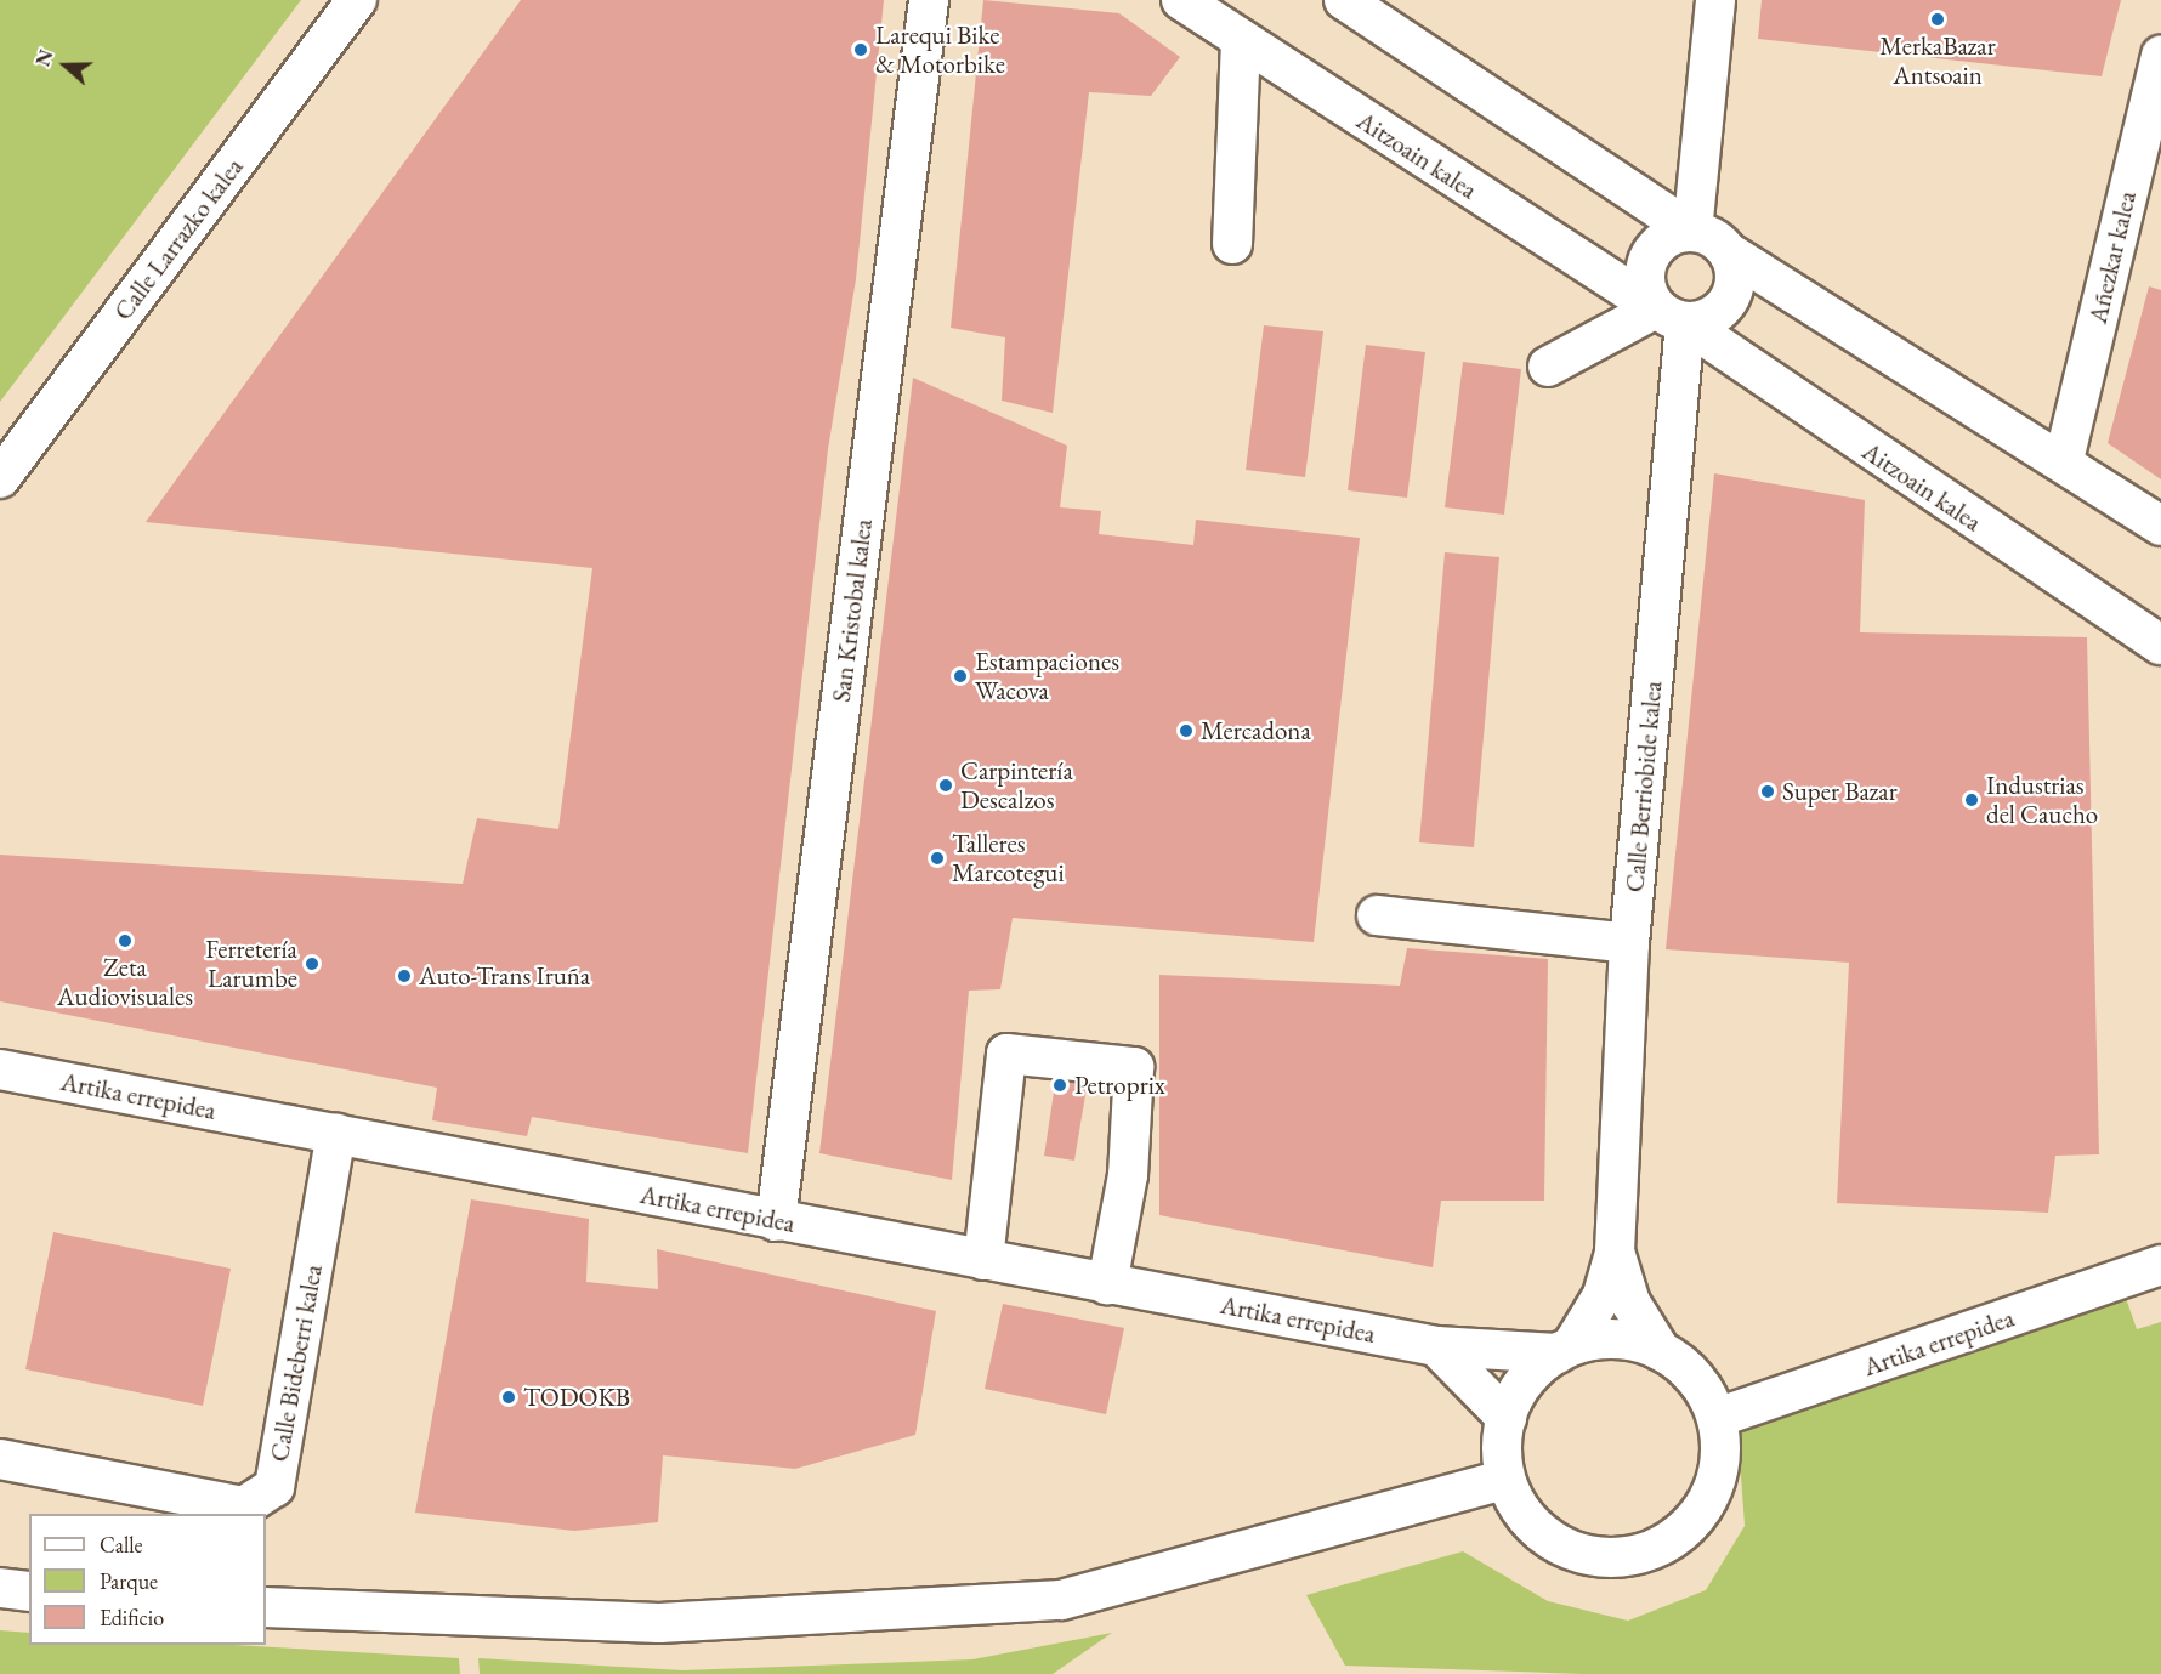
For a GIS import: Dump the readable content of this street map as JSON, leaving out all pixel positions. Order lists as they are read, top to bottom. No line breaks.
{"streets":{"street":["Aitzoain kalea","Calle Larrazko kalea","Añezkar kalea","San Kristobal kalea","Calle Berriobide kalea","Artika errepidea","Calle Bideberri kalea"]},"crossings":[["Aitzoain kalea","Calle Berriobide kalea"],["San Kristobal kalea","Artika errepidea"],["Calle Berriobide kalea","Artika errepidea"],["Artika errepidea","Calle Bideberri kalea"]],"places":["MerkaBazar Antsoain","Larequi Bike & Motorbike","Estampaciones Wacova","Mercadona","Carpintería Descalzos","Super Bazar","Industrias del Caucho","Talleres Marcotegui","Zeta Audiovisuales","Ferretería Larumbe","Auto-Trans Iruña","Petroprix","TODOKB"],"legend":["Calle","Parque","Edificio"],"north":"left"}
